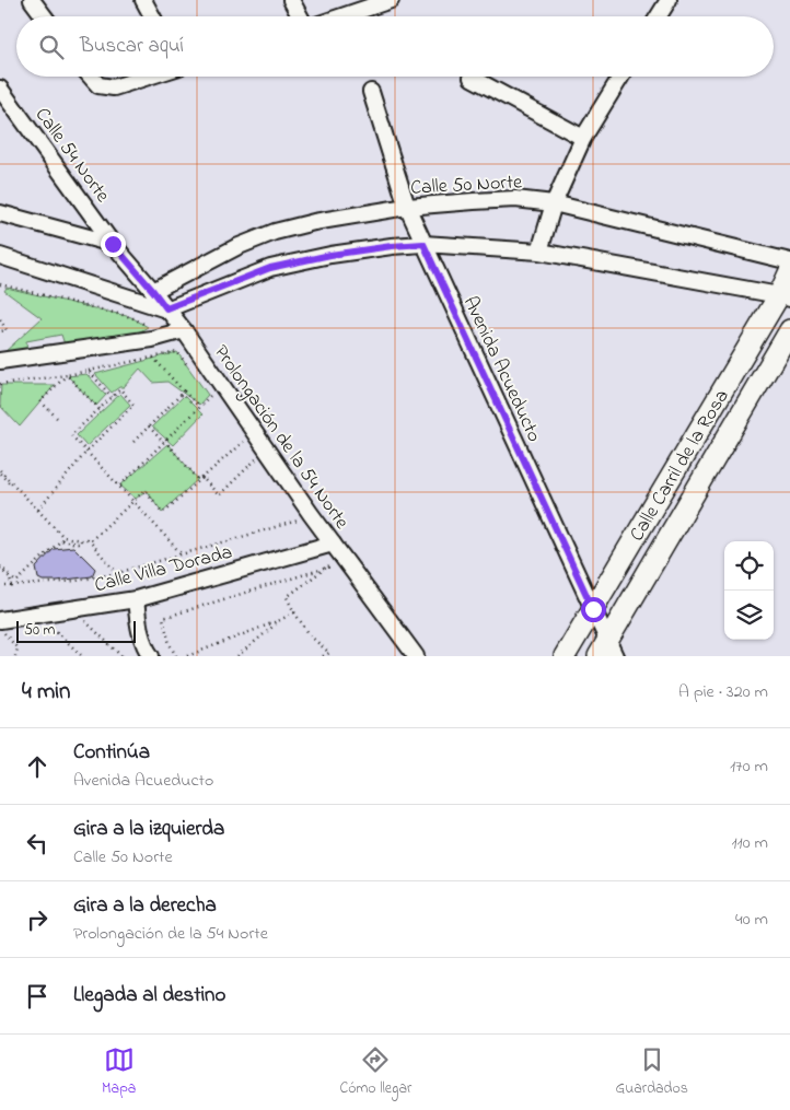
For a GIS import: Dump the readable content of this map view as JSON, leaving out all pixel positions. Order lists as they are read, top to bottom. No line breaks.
{"streets":{"main road":["Calle Carril de la Rosa"],"street":["Calle 54 Norte","Calle 50 Norte","Avenida Acueducto","Prolongación de la 54 Norte","Calle Villa Dorada"]},"crossings":[["Calle 54 Norte","Prolongación de la 54 Norte"],["Calle 50 Norte","Avenida Acueducto"],["Calle 50 Norte","Prolongación de la 54 Norte"],["Avenida Acueducto","Calle Carril de la Rosa"],["Prolongación de la 54 Norte","Calle Villa Dorada"]],"scale_bar":"50 m","page":{"search":"Buscar aquí","scale":"50 m","heading":["4 min","A pie · 320 m"],"list":[["Continúa","Avenida Acueducto","170 m"],["Gira a la izquierda","Calle 50 Norte","110 m"],["Gira a la derecha","Prolongación de la 54 Norte","40 m"],"Llegada al destino"],"nav":["Mapa","Cómo llegar","Guardados"]}}
